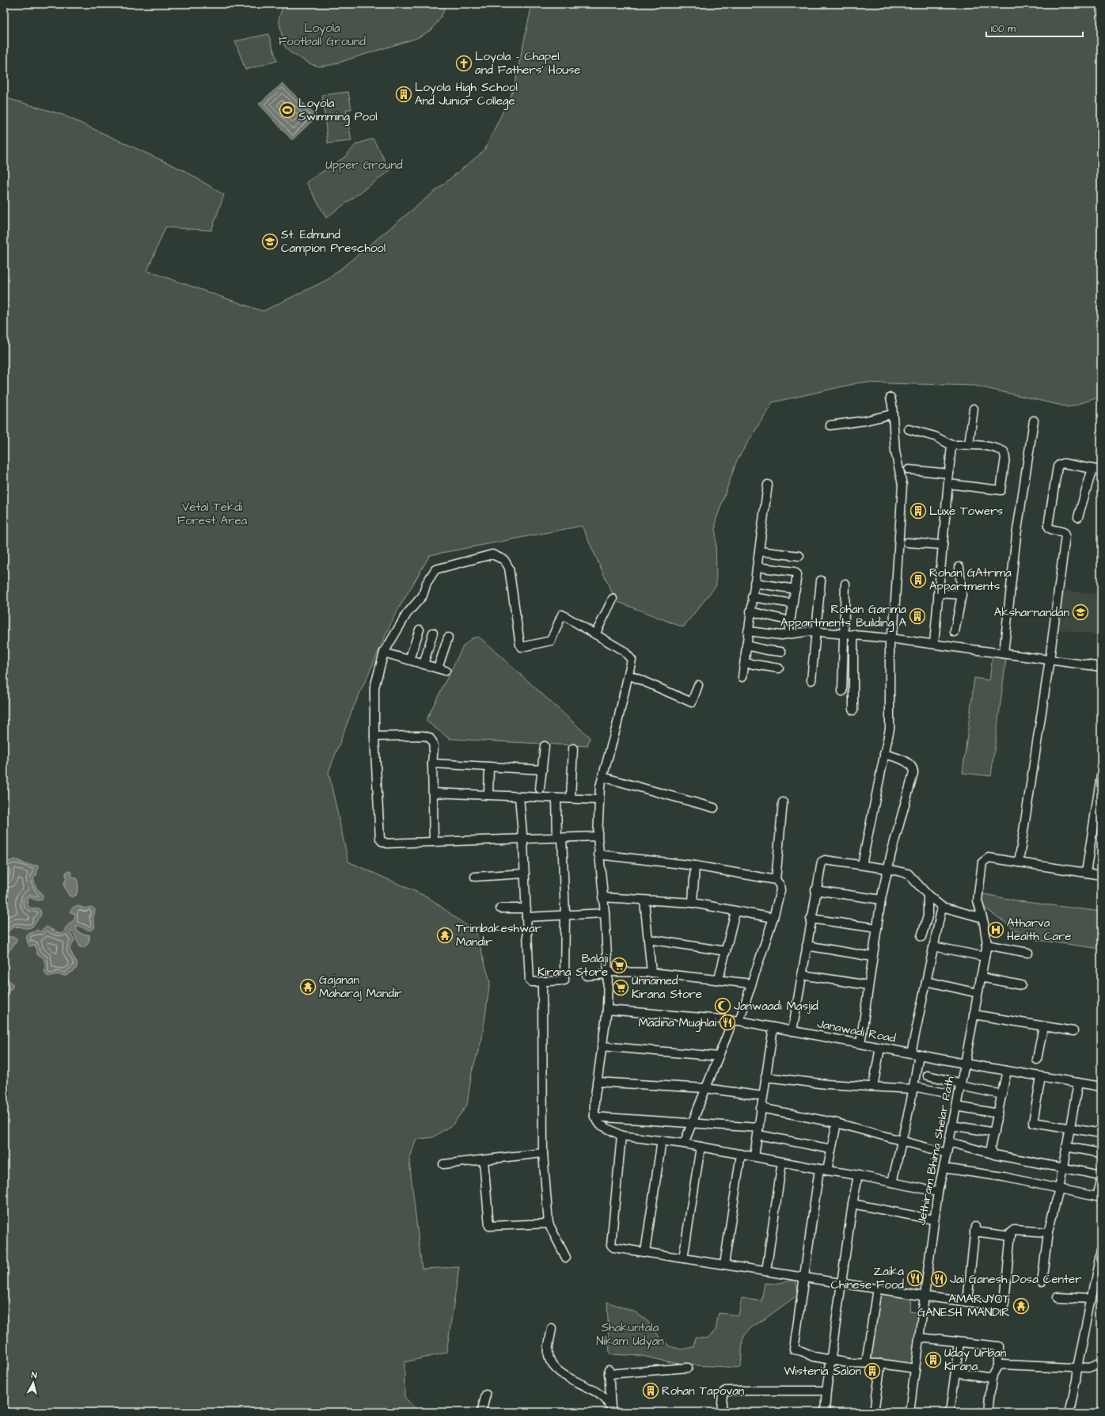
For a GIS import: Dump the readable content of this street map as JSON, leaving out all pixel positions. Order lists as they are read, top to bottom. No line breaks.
{"streets":{"street":["Janawadi Road","Jethiram Bhima Shelar Path"]},"crossings":[["Janawadi Road","Jethiram Bhima Shelar Path"]],"parks":["Loyola Football Ground","Upper Ground","Vetal Tekdi Forest Area","Shakuntala Nikam Udyan"],"places":{"church":["Loyola - Chapel and Fathers' House"],"building":["Loyola High School And Junior College","Luxe Towers","Rohan GAtrima Appartments","Rohan Garima Appartments Building A","Uday Urban Kirana","Wisteria Salon","Rohan Tapovan"],"sports":["Loyola Swimming Pool"],"school or university":["St. Edmund Campion Preschool","Aksharnandan"],"hospital":["Atharva Health Care"],"temple":["Trimbakeshwar Mandir","Gajanan Maharaj Mandir","AMARJYOT GANESH MANDIR"],"supermarket":["Balaji Kirana Store","Unnamed Kirana Store"],"mosque":["Janwaadi Masjid"],"restaurant":["Madina Mughlai","Zaika Chinese Food","Jai Ganesh Dosa Center"]},"scale_bar":"100 m","north":"top"}
